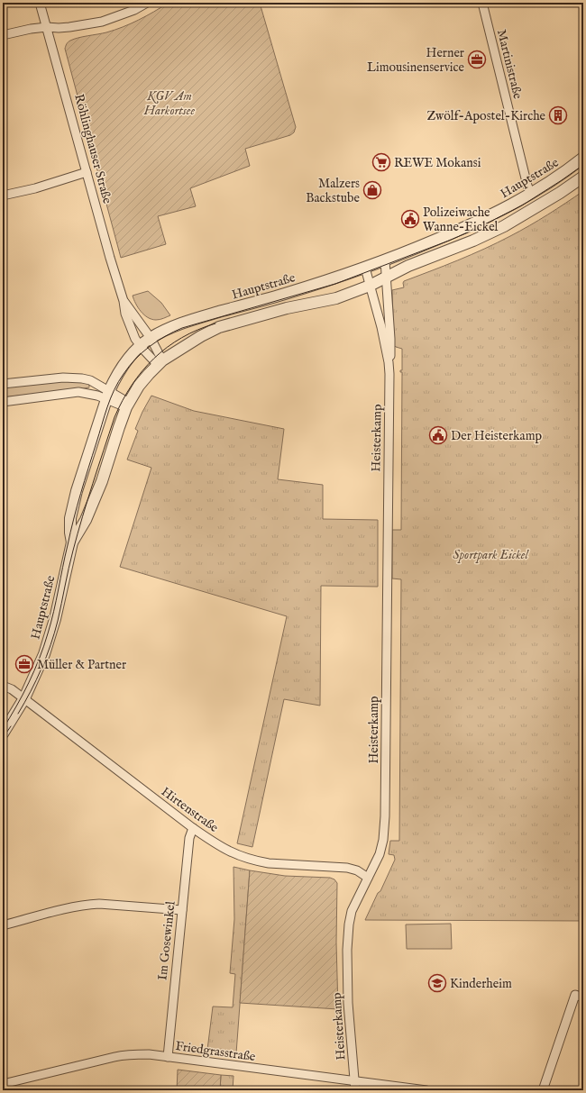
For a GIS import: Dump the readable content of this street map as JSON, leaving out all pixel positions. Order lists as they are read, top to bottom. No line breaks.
{"streets":{"street":["Martinistraße","Röhlinghauser Straße","Hauptstraße","Heisterkamp","Hirtenstraße","Im Gosewinkel","Friedgrasstraße"]},"crossings":[["Martinistraße","Hauptstraße"],["Röhlinghauser Straße","Hauptstraße"],["Hauptstraße","Heisterkamp"],["Hauptstraße","Hirtenstraße"],["Heisterkamp","Hirtenstraße"],["Heisterkamp","Friedgrasstraße"],["Hirtenstraße","Im Gosewinkel"],["Im Gosewinkel","Friedgrasstraße"]],"parks":["KGV Am Harkortsee","Sportpark Eickel"],"places":{"office":["Herner Limousinenservice","Müller & Partner"],"building":["Zwölf-Apostel-Kirche"],"supermarket":["REWE Mokansi"],"shop":["Malzers Backstube"],"public building":["Polizeiwache Wanne-Eickel","Der Heisterkamp"],"school or university":["Kinderheim"]}}
